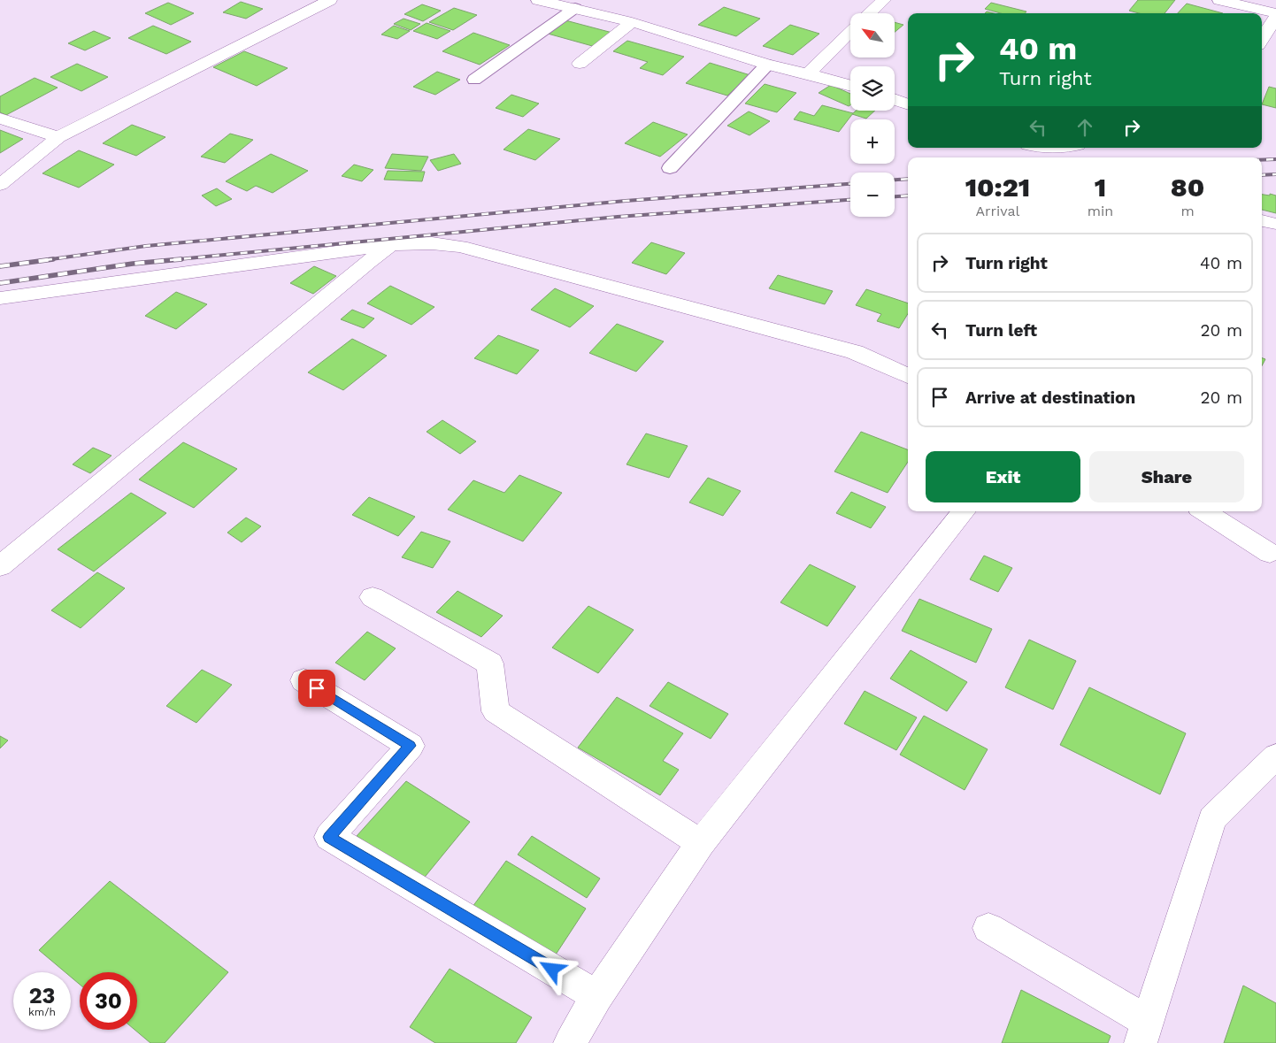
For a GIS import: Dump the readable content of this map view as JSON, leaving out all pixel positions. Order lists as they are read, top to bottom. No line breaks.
{"north":"top left","page":{"map_buttons":["+","−"],"turn":["40 m","Turn right"],"eta":["10:21","Arrival","1","min","80","m"],"list":[{"name":"Turn right","value":"40 m"},{"name":"Turn left","value":"20 m"},{"name":"Arrive at destination","value":"20 m"}],"buttons":["Exit","Share"],"speed":"23 km/h","limit":"30"}}
